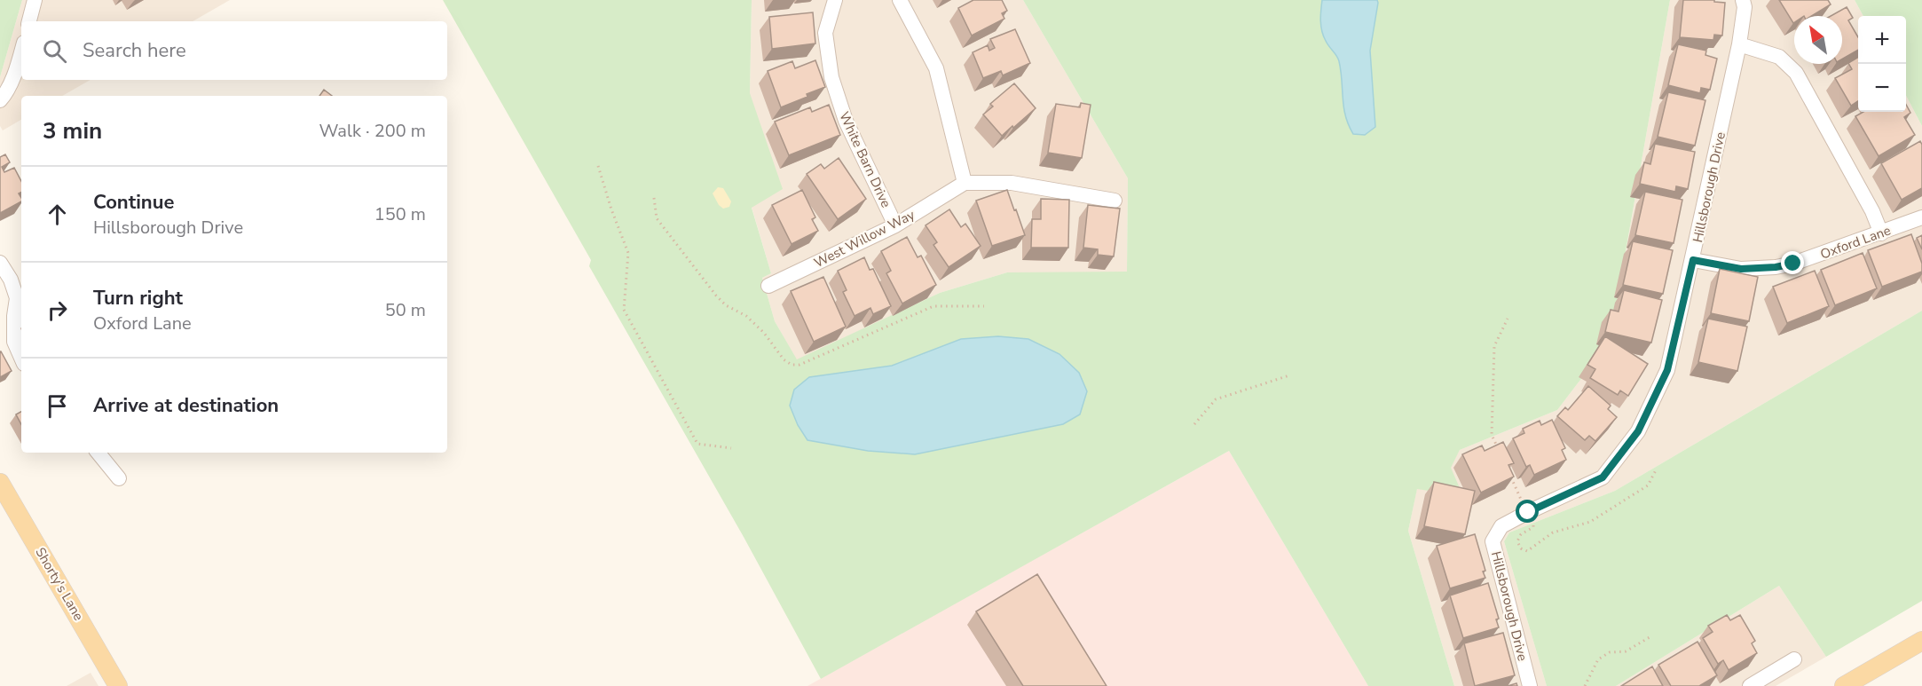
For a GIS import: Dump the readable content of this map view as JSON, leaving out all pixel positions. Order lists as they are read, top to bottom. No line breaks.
{"streets":{"main road":["Shorty's Lane"],"street":["White Barn Drive","Hillsborough Drive","West Willow Way","Oxford Lane"]},"crossings":[["White Barn Drive","West Willow Way"],["Hillsborough Drive","Oxford Lane"]],"north":"top left","page":{"map_buttons":["+","−"],"search":"Search here","heading":["3 min","Walk · 200 m"],"list":[["Continue","Hillsborough Drive","150 m"],["Turn right","Oxford Lane","50 m"],"Arrive at destination"]}}
